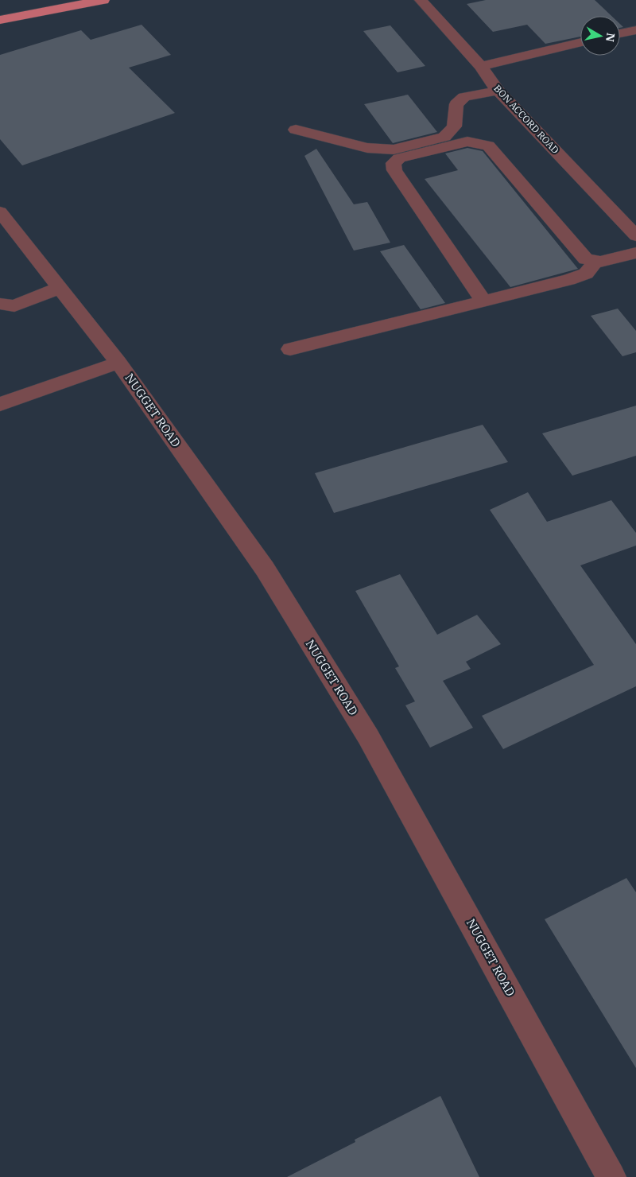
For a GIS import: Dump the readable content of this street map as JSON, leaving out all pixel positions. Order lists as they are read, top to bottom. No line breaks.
{"streets":{"street":["BON ACCORD ROAD","NUGGET ROAD"]},"north":"right"}
